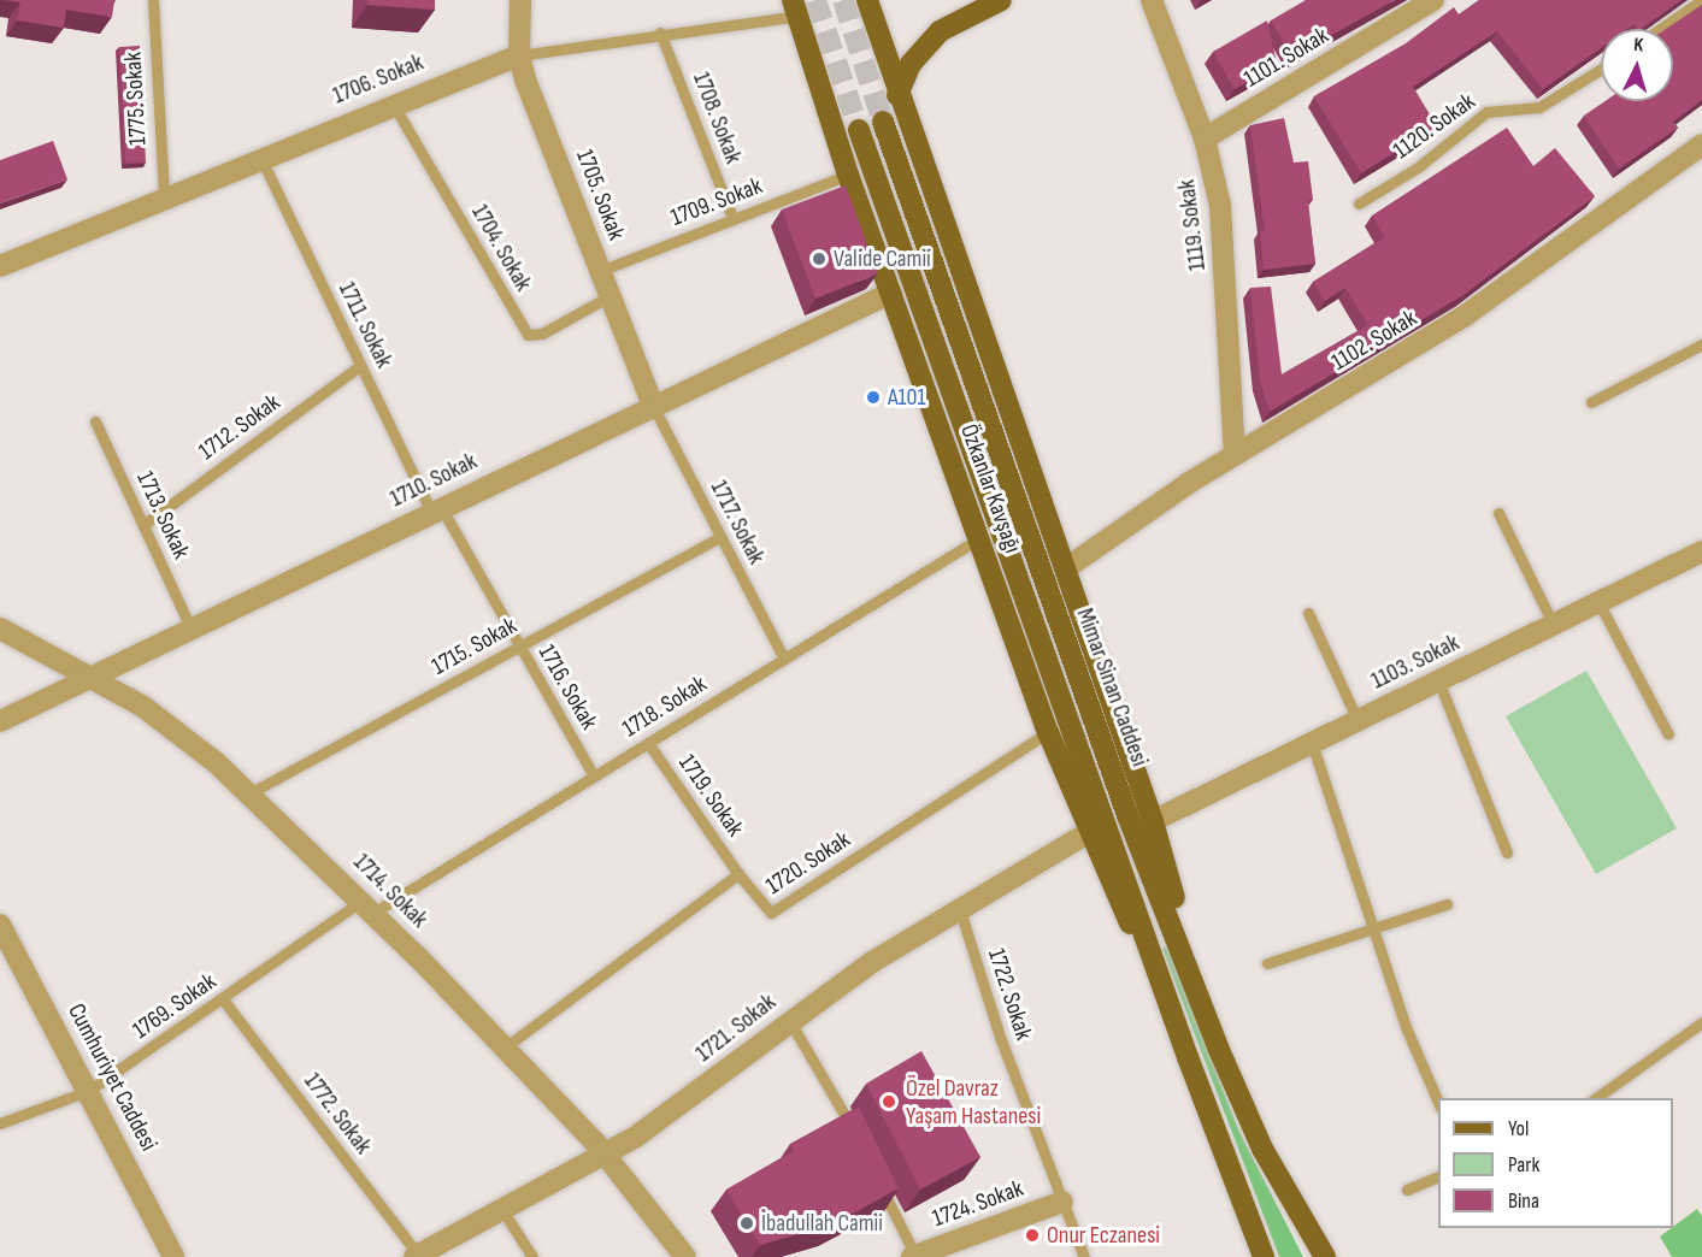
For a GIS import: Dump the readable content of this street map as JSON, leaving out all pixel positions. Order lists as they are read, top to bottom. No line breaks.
{"streets":{"main road":["Özkanlar Kavşağı","Mimar Sinan Caddesi"],"street":["1101. Sokak","1706. Sokak","1705. Sokak","1119. Sokak","1102. Sokak","1710. Sokak","1103. Sokak","1714. Sokak","1721. Sokak","Cumhuriyet Caddesi","1724. Sokak"],"lane":["1775. Sokak","1708. Sokak","1120. Sokak","1709. Sokak","1704. Sokak","1711. Sokak","1712. Sokak","1713. Sokak","1717. Sokak","1715. Sokak","1716. Sokak","1718. Sokak","1719. Sokak","1720. Sokak","1722. Sokak","1769. Sokak","1772. Sokak"]},"crossings":[["1101. Sokak","1119. Sokak"],["1706. Sokak","1775. Sokak"],["1706. Sokak","1708. Sokak"],["1706. Sokak","1705. Sokak"],["1706. Sokak","1704. Sokak"],["1706. Sokak","1711. Sokak"],["1706. Sokak","Özkanlar Kavşağı"],["1708. Sokak","1709. Sokak"],["1705. Sokak","1709. Sokak"],["1705. Sokak","1704. Sokak"],["1705. Sokak","1710. Sokak"],["1705. Sokak","1717. Sokak"],["1709. Sokak","Özkanlar Kavşağı"],["1119. Sokak","1102. Sokak"],["1711. Sokak","1712. Sokak"],["1711. Sokak","1710. Sokak"],["1711. Sokak","1716. Sokak"],["1102. Sokak","Özkanlar Kavşağı"],["1712. Sokak","1713. Sokak"],["1710. Sokak","Özkanlar Kavşağı"],["1710. Sokak","1713. Sokak"],["1710. Sokak","1717. Sokak"],["1710. Sokak","1716. Sokak"],["1710. Sokak","1714. Sokak"],["Özkanlar Kavşağı","1103. Sokak"],["Özkanlar Kavşağı","Mimar Sinan Caddesi"],["Özkanlar Kavşağı","1718. Sokak"],["Özkanlar Kavşağı","1720. Sokak"],["Özkanlar Kavşağı","1721. Sokak"],["1717. Sokak","1715. Sokak"],["1717. Sokak","1718. Sokak"],["1715. Sokak","1716. Sokak"],["1715. Sokak","1714. Sokak"],["1716. Sokak","1718. Sokak"],["1718. Sokak","1719. Sokak"],["1718. Sokak","1714. Sokak"],["1718. Sokak","1769. Sokak"],["1719. Sokak","1720. Sokak"],["1720. Sokak","1714. Sokak"],["1714. Sokak","1769. Sokak"],["1714. Sokak","1721. Sokak"],["1722. Sokak","1721. Sokak"],["1722. Sokak","1724. Sokak"],["1769. Sokak","Cumhuriyet Caddesi"],["1769. Sokak","1772. Sokak"],["1721. Sokak","1772. Sokak"]],"places":["Valide Camii","A101","Özel Davraz Yaşam Hastanesi","İbadullah Camii","Onur Eczanesi"],"legend":["Yol","Park","Bina"],"north":"top"}
